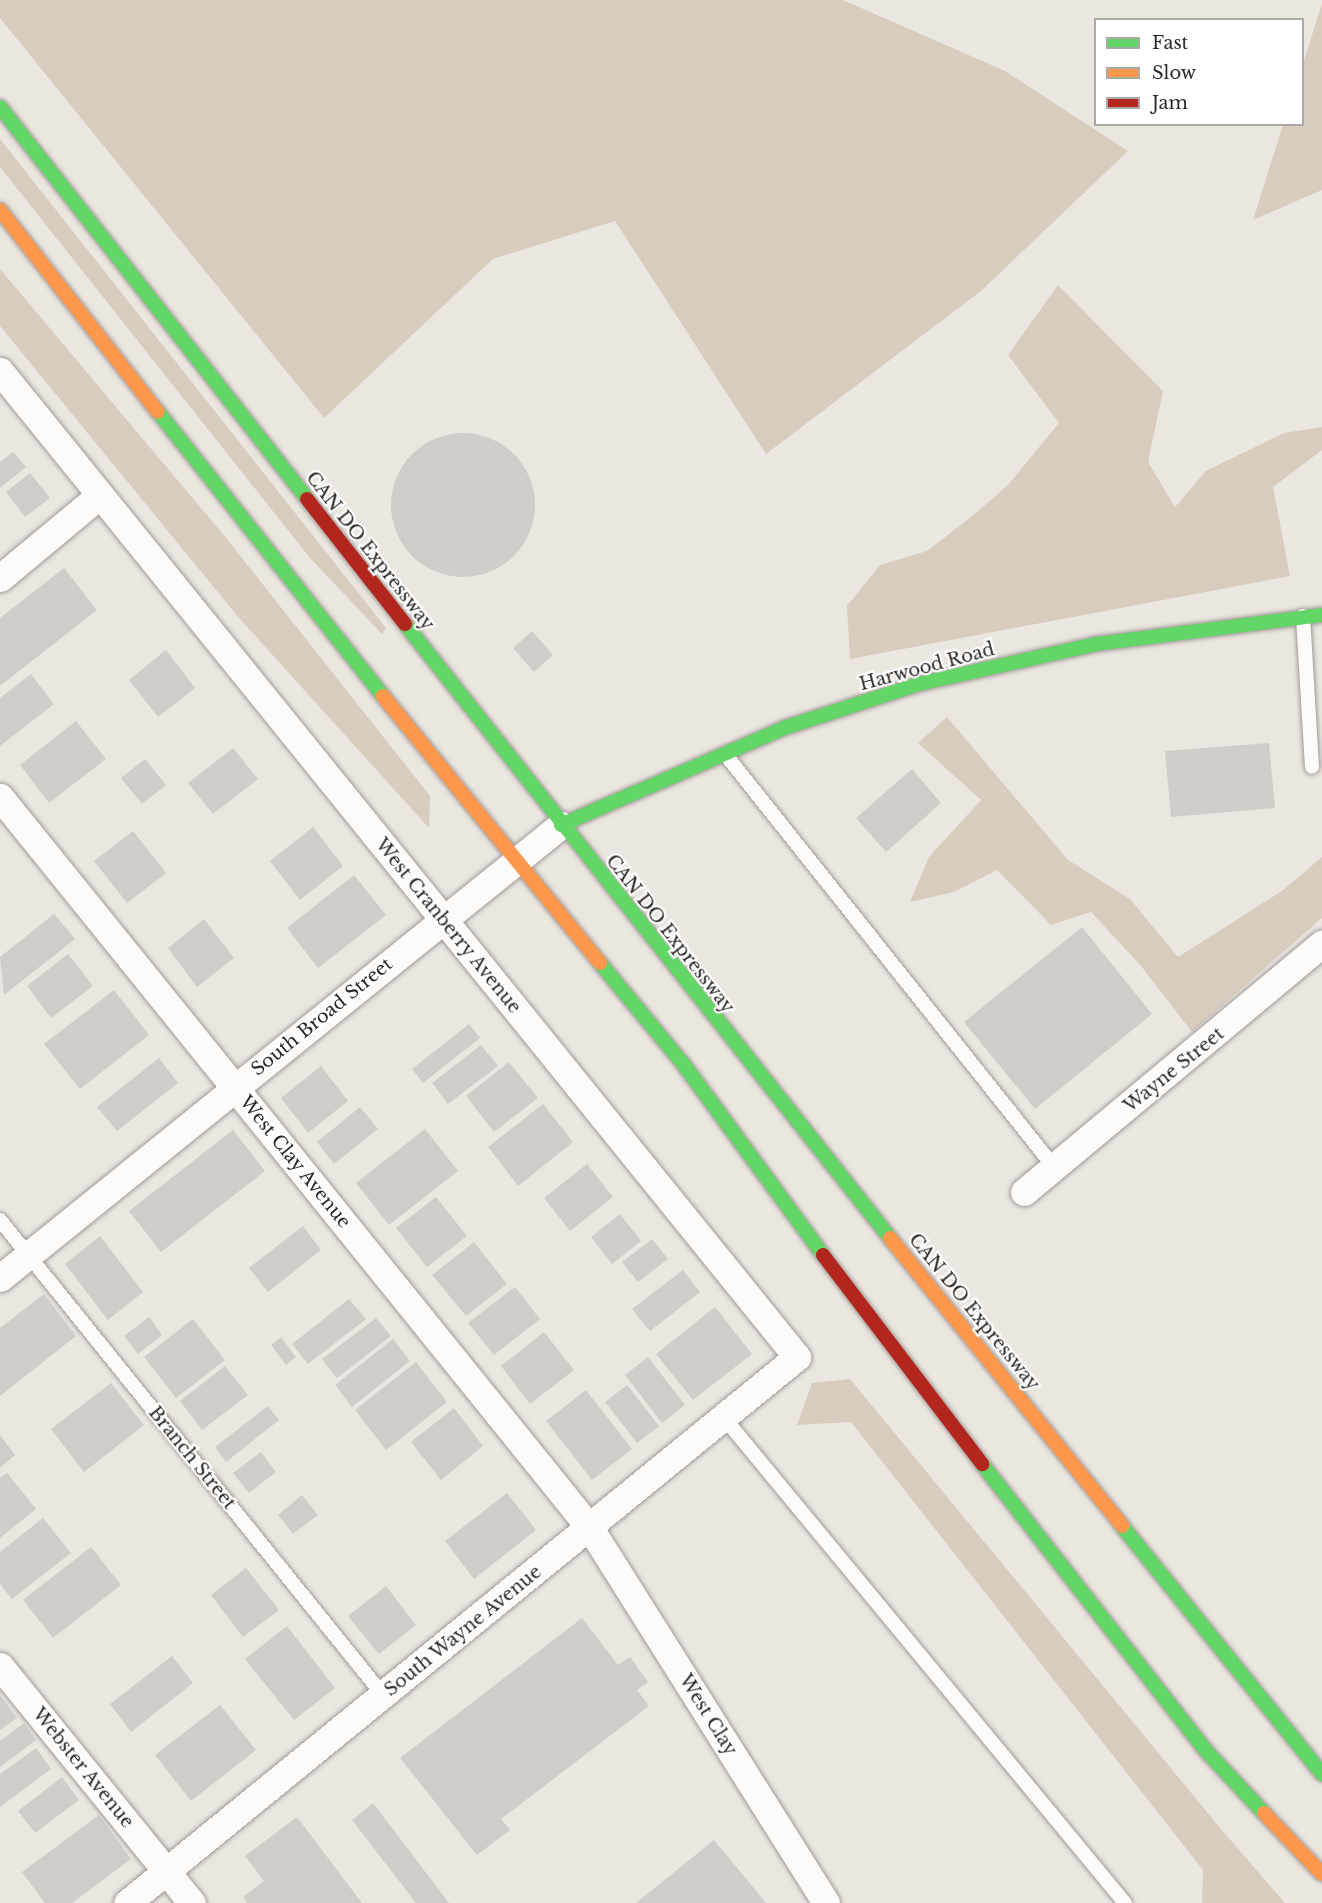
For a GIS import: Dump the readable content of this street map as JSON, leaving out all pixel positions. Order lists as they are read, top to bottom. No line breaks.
{"streets":{"main road":["CAN DO Expressway","Harwood Road"],"street":["West Cranberry Avenue","South Broad Street","Wayne Street","West Clay Avenue","South Wayne Avenue","West Clay","Webster Avenue"],"lane":["Branch Street"]},"crossings":[["CAN DO Expressway","Harwood Road"],["CAN DO Expressway","South Broad Street"],["Harwood Road","South Broad Street"],["West Cranberry Avenue","South Broad Street"],["West Cranberry Avenue","South Wayne Avenue"],["South Broad Street","West Clay Avenue"],["South Broad Street","Branch Street"],["West Clay Avenue","South Wayne Avenue"],["West Clay Avenue","West Clay"],["Branch Street","South Wayne Avenue"],["South Wayne Avenue","West Clay"],["South Wayne Avenue","Webster Avenue"]],"legend":["Fast","Slow","Jam"]}
